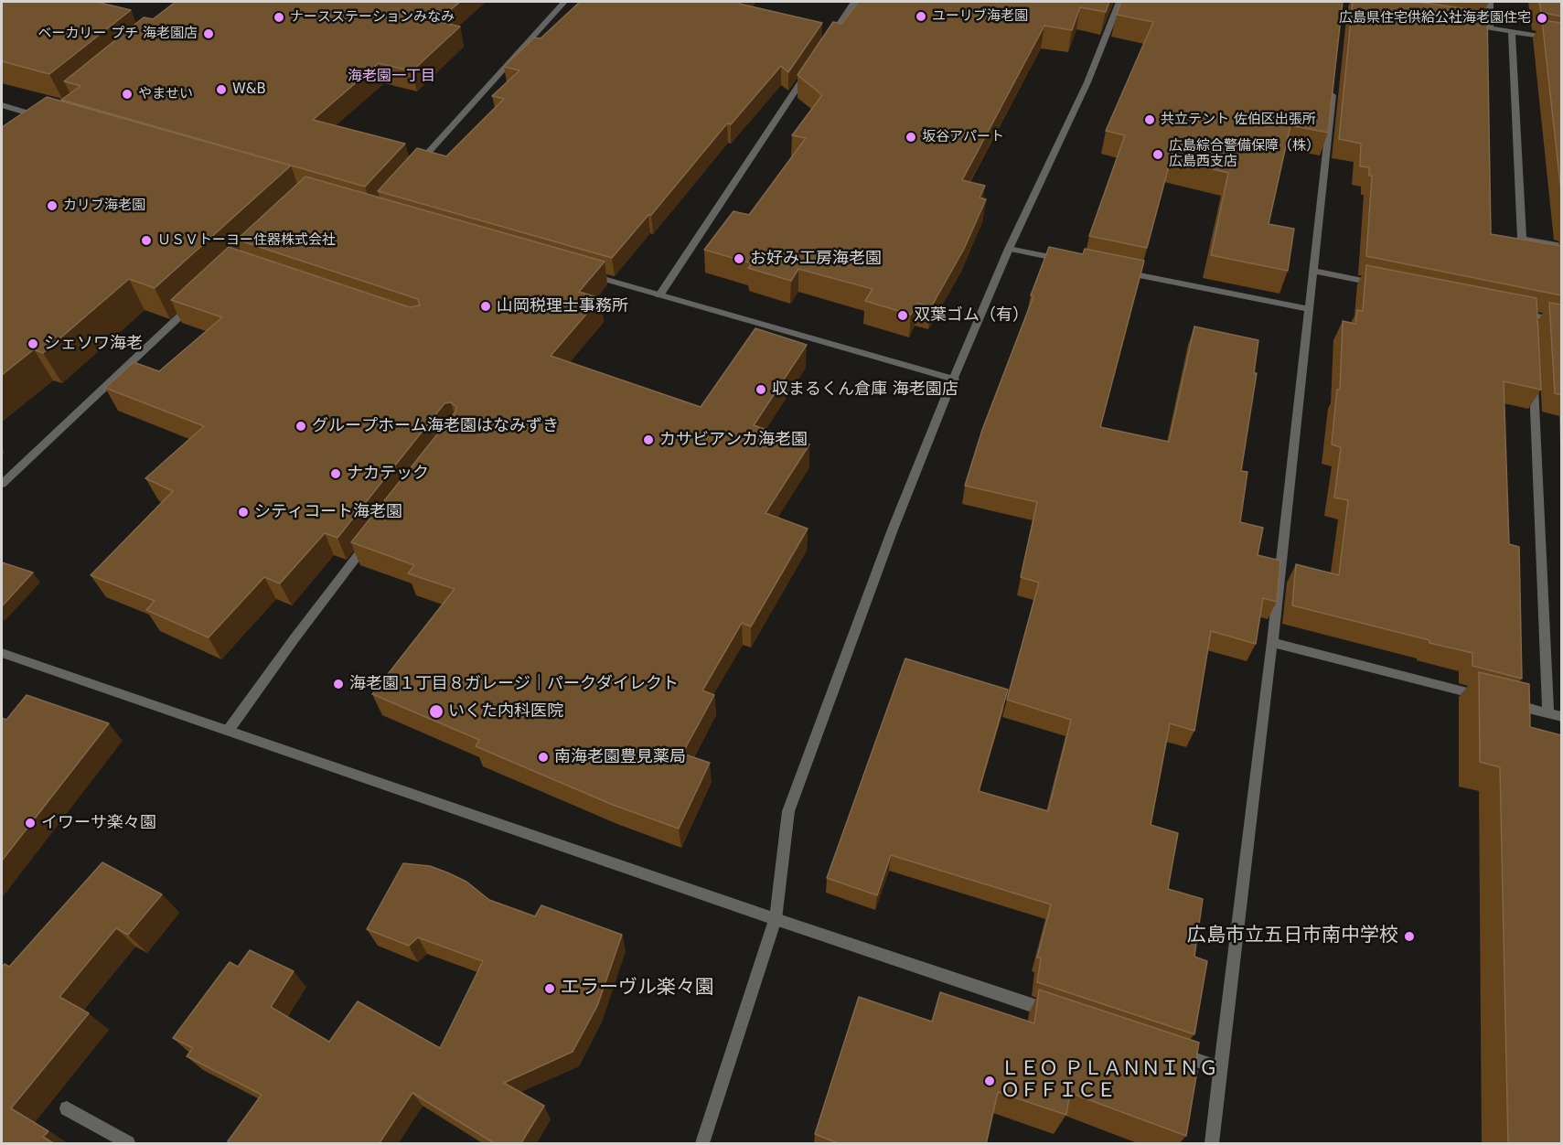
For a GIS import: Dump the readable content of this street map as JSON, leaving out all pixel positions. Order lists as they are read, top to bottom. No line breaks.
{"districts":["海老園一丁目"],"places":["ユーリブ海老園","ナースステーションみなみ","広島県住宅供給公社海老園住宅","ベーカリー プチ 海老園店","W&B","やませい","共立テント 佐伯区出張所","坂谷アパート","広島綜合警備保障（株） 広島西支店","カリブ海老園","ＵＳＶトーヨー住器株式会社","お好み工房海老園","山岡税理士事務所","双葉ゴム（有）","シェソワ海老","収まるくん倉庫 海老園店","グループホーム海老園はなみずき","カサビアンカ海老園","ナカテック","シティコート海老園","海老園１丁目８ガレージ｜パークダイレクト","いくた内科医院","南海老園豊見薬局","イワーサ楽々園","広島市立五日市南中学校","エラーヴル楽々園","ＬＥＯ ＰＬＡＮＮＩＮＧ ＯＦＦＩＣＥ"]}
